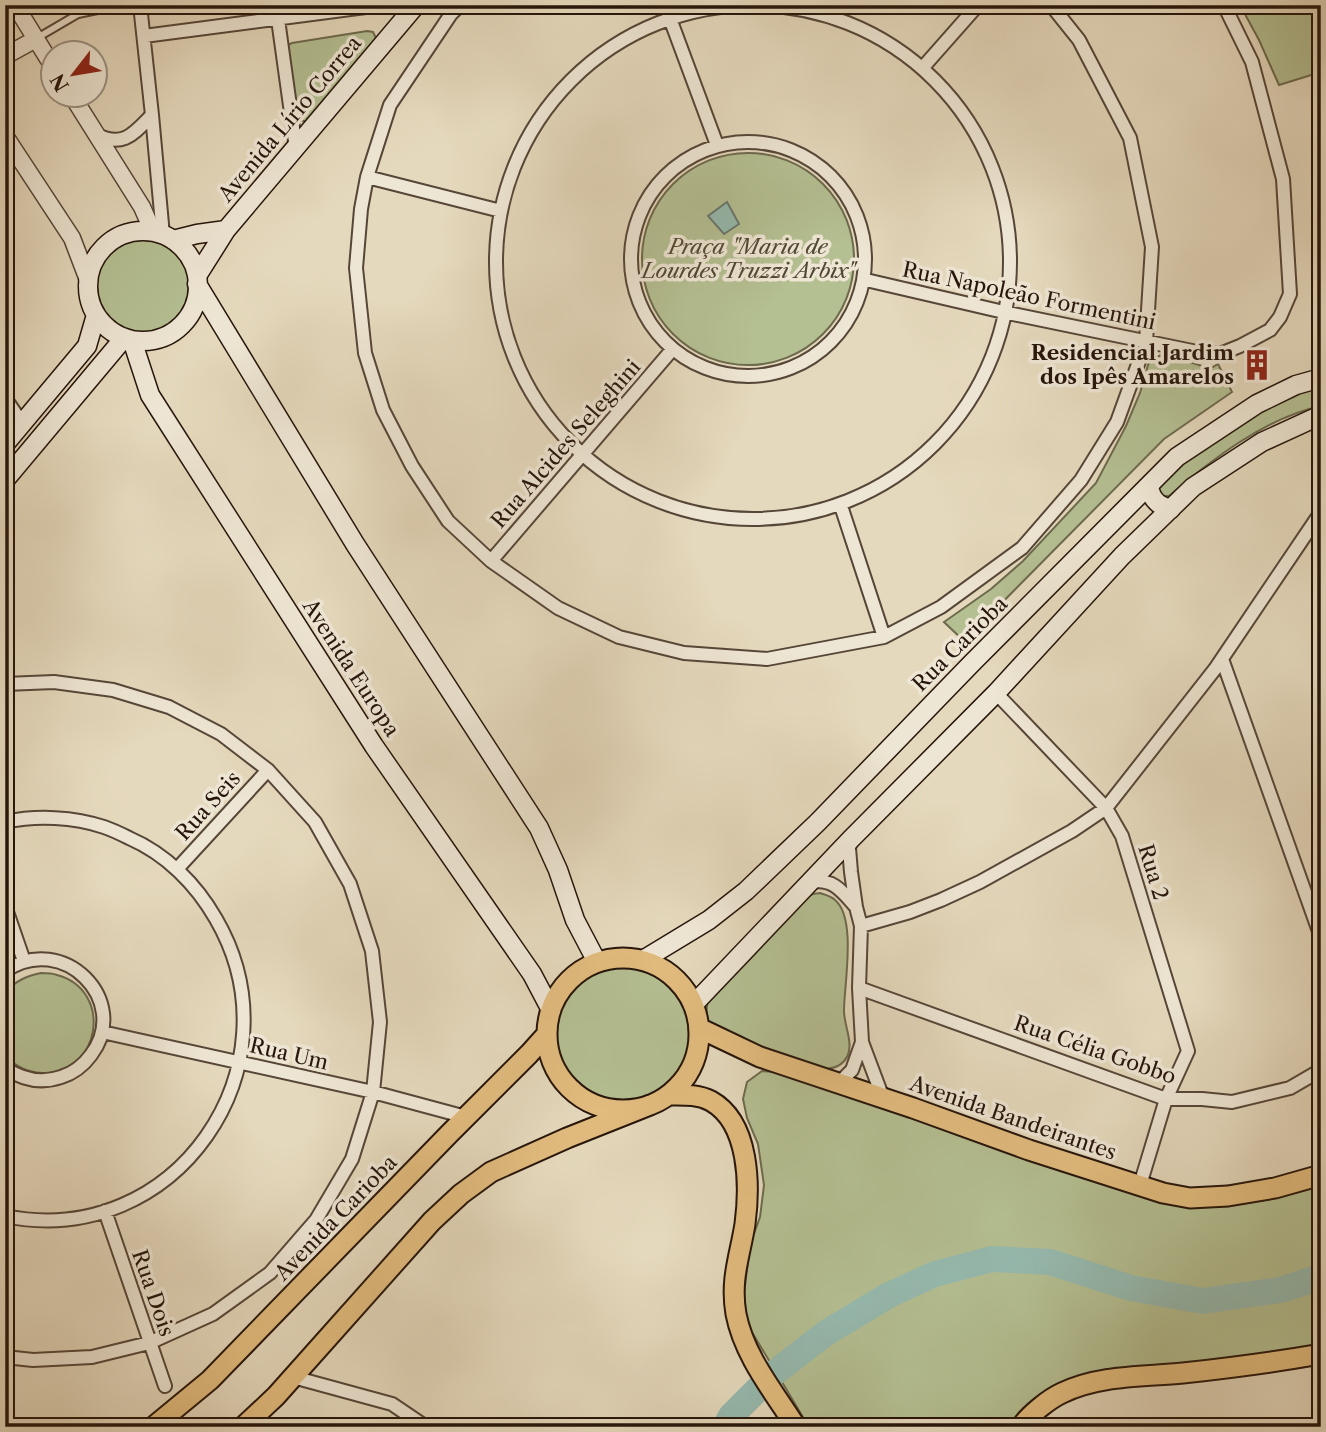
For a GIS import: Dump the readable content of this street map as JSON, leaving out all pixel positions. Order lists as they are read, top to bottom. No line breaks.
{"streets":{"main road":["Avenida Lírio Correa","Rua Carioba","Avenida Europa","Avenida Bandeirantes","Avenida Carioba"],"street":["Rua Napoleão Formentini","Rua Alcides Seleghini","Rua Seis","Rua 2","Rua Célia Gobbo","Rua Um","Rua Dois"]},"crossings":[["Avenida Lírio Correa","Avenida Europa"],["Rua Napoleão Formentini","Rua Alcides Seleghini"],["Rua Carioba","Avenida Europa"],["Rua Carioba","Avenida Bandeirantes"],["Rua Carioba","Avenida Carioba"],["Avenida Europa","Avenida Bandeirantes"],["Avenida Europa","Avenida Carioba"],["Rua 2","Rua Célia Gobbo"],["Rua 2","Avenida Bandeirantes"],["Rua Um","Avenida Carioba"],["Avenida Bandeirantes","Avenida Carioba"]],"parks":["Praça \"Maria de Lourdes Truzzi Arbix\""],"places":{"building":["Residencial Jardim dos Ipês Amarelos"]},"north":"bottom left"}
